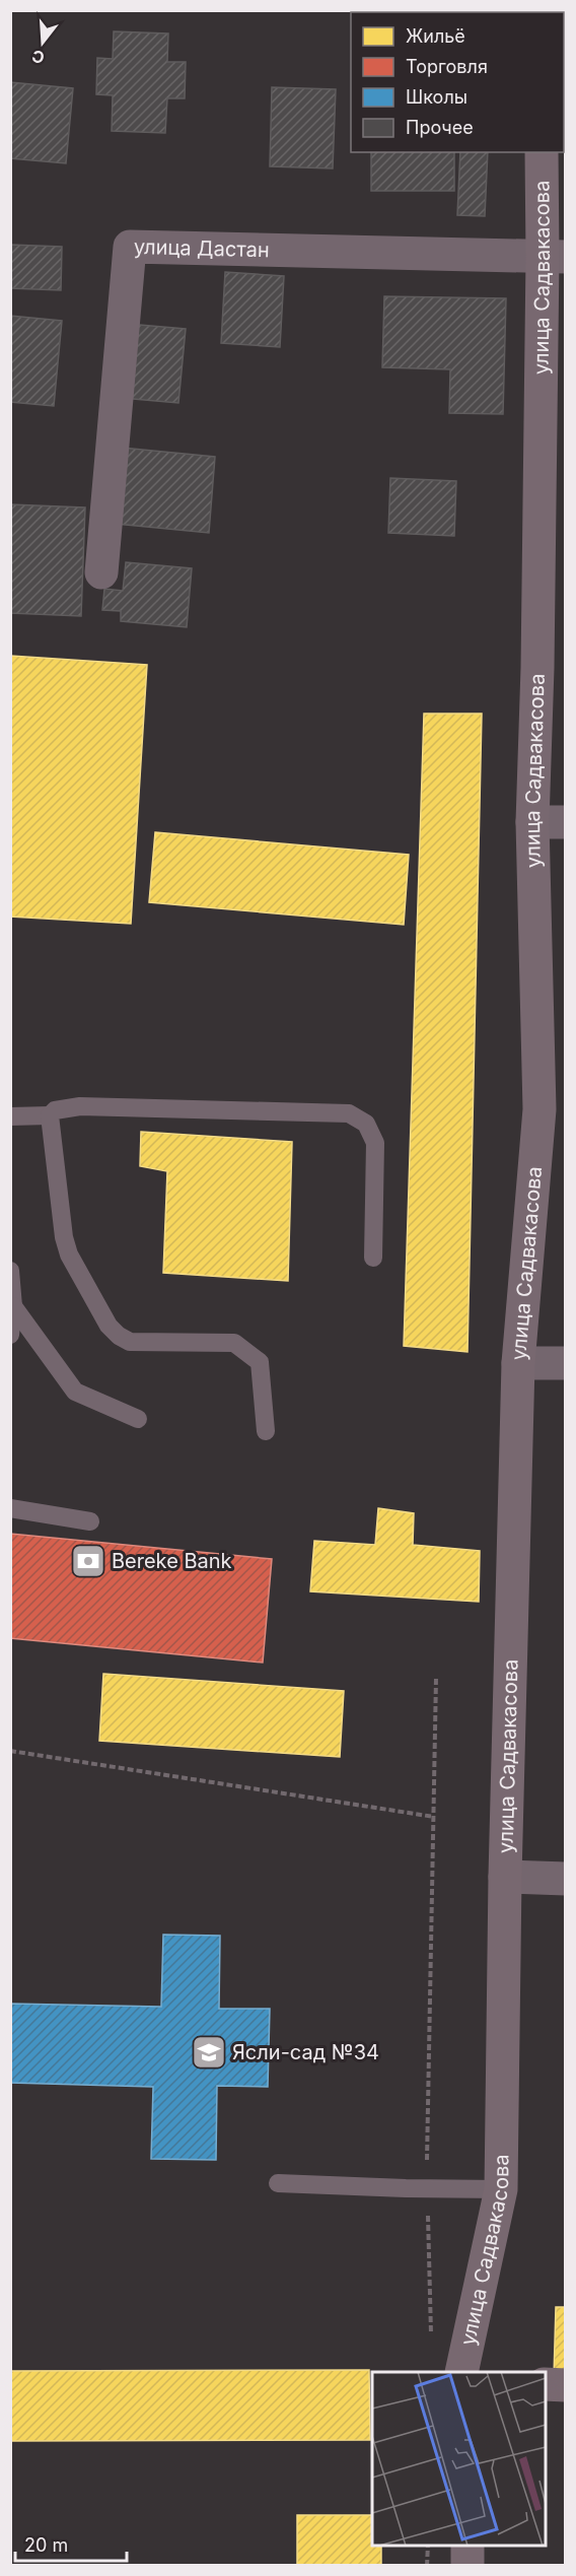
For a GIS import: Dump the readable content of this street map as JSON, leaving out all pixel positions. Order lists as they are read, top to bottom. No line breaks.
{"streets":{"street":["улица Дастан","улица Садвакасова"]},"crossings":[["улица Дастан","улица Садвакасова"]],"places":{"bank":["Bereke Bank"],"school or university":["Ясли-сад №34"]},"legend":["Жильё","Торговля","Школы","Прочее"],"scale_bar":"20 m","north":"bottom"}
